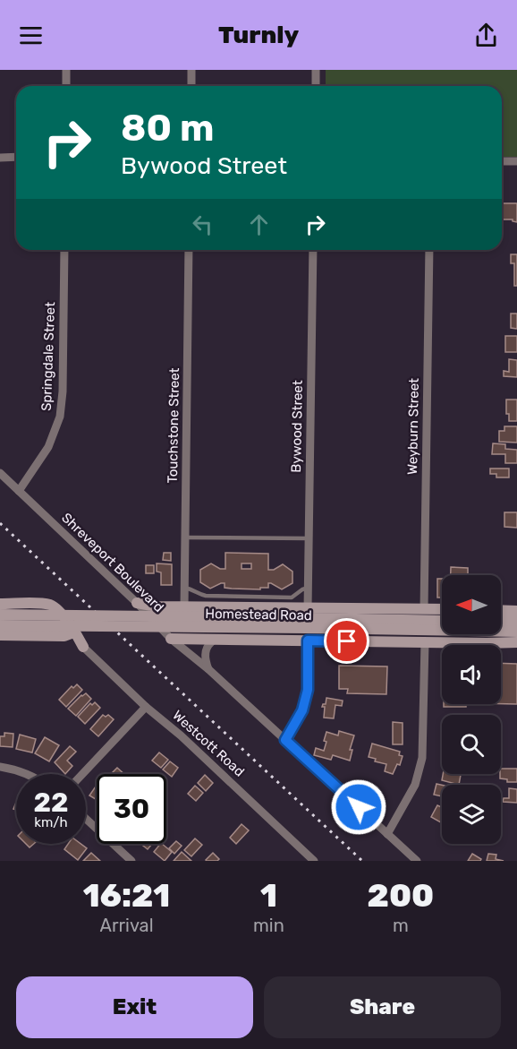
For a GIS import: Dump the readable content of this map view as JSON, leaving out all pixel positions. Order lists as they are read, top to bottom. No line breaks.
{"streets":{"main road":["Homestead Road"],"street":["Springdale Street","Touchstone Street","Bywood Street","Weyburn Street","Shreveport Boulevard","Westcott Road"]},"crossings":[["Springdale Street","Shreveport Boulevard"],["Bywood Street","Homestead Road"]],"north":"left","page":{"header":"Turnly","turn":["80 m","Bywood Street"],"speed":"22 km/h","limit":"30","eta":["16:21","Arrival","1","min","200","m"],"buttons":["Exit","Share"]}}
